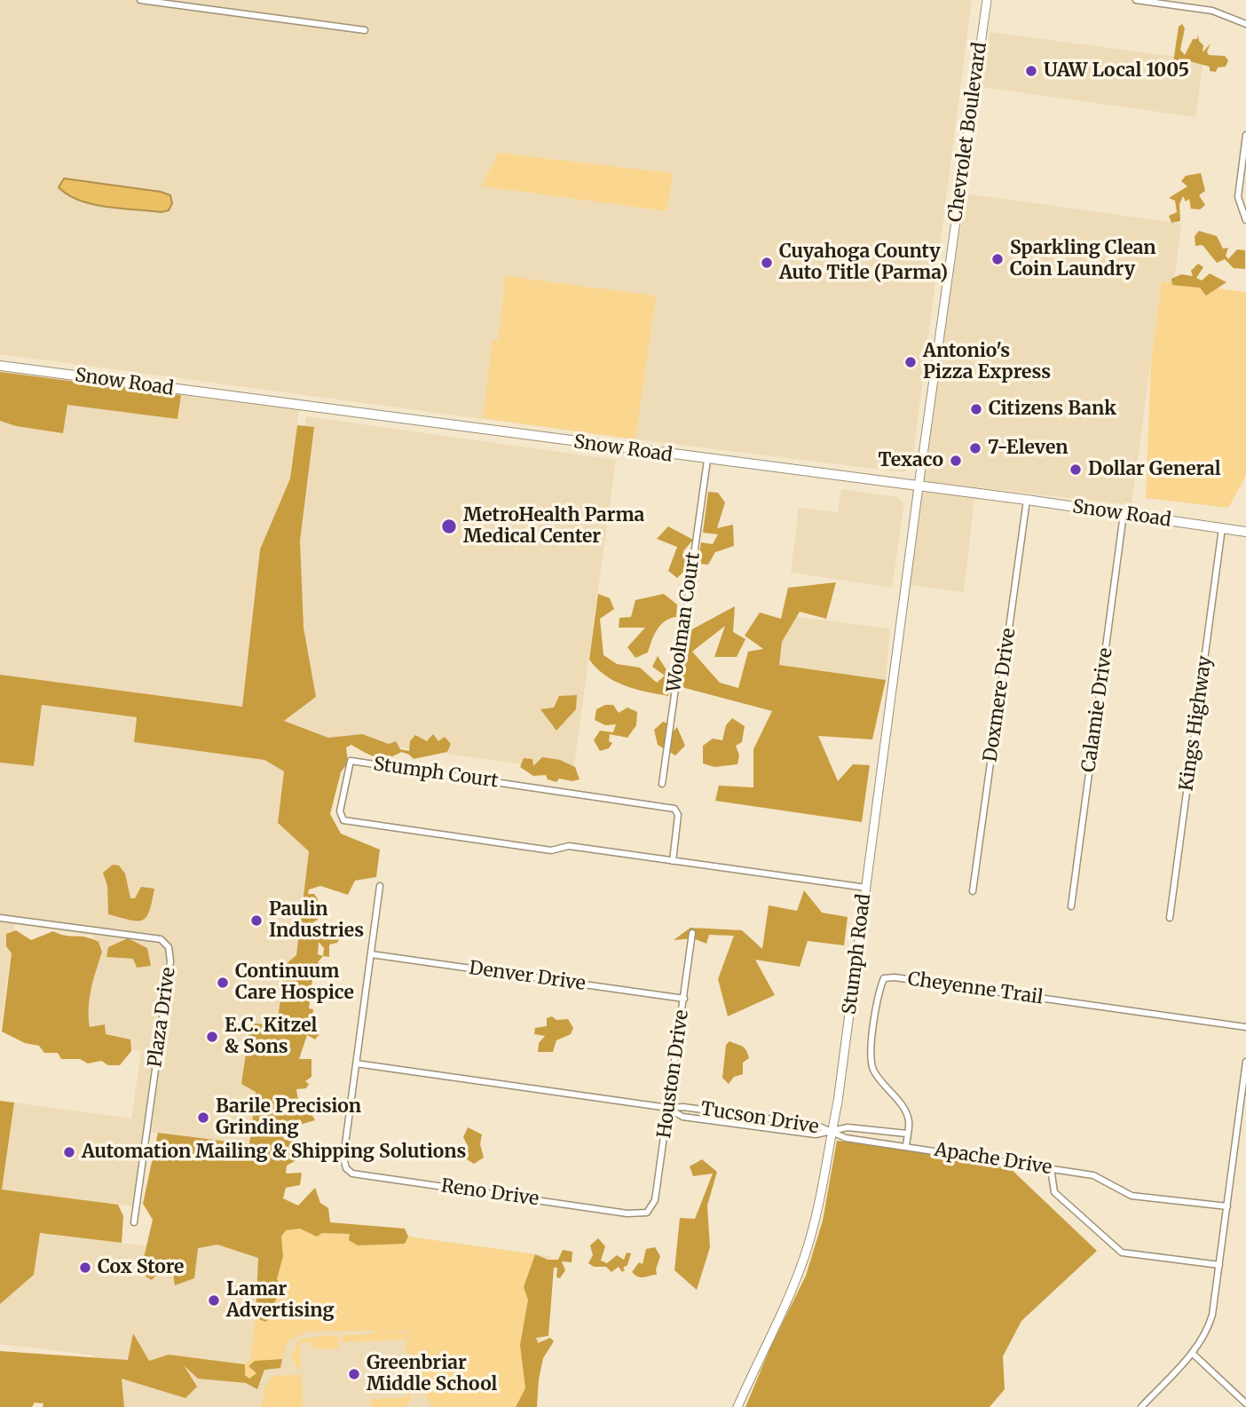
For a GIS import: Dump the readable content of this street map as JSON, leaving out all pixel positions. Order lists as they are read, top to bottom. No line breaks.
{"streets":{"main road":["Chevrolet Boulevard","Snow Road","Stumph Road"],"street":["Woolman Court","Doxmere Drive","Calamie Drive","Kings Highway","Stumph Court","Denver Drive","Cheyenne Trail","Plaza Drive","Houston Drive","Tucson Drive","Apache Drive","Reno Drive"]},"crossings":[["Chevrolet Boulevard","Snow Road"],["Chevrolet Boulevard","Stumph Road"],["Snow Road","Woolman Court"],["Snow Road","Doxmere Drive"],["Snow Road","Calamie Drive"],["Snow Road","Kings Highway"],["Snow Road","Stumph Road"],["Stumph Court","Stumph Road"],["Stumph Road","Tucson Drive"],["Stumph Road","Apache Drive"],["Denver Drive","Houston Drive"],["Cheyenne Trail","Apache Drive"],["Houston Drive","Tucson Drive"],["Houston Drive","Reno Drive"],["Tucson Drive","Apache Drive"],["Tucson Drive","Reno Drive"]],"places":["UAW Local 1005","Sparkling Clean Coin Laundry","Cuyahoga County Auto Title (Parma)","Antonio's Pizza Express","Citizens Bank","7-Eleven","Texaco","Dollar General","MetroHealth Parma Medical Center","Paulin Industries","Continuum Care Hospice","E.C. Kitzel & Sons","Barile Precision Grinding","Automation Mailing & Shipping Solutions","Cox Store","Lamar Advertising","Greenbriar Middle School"]}
